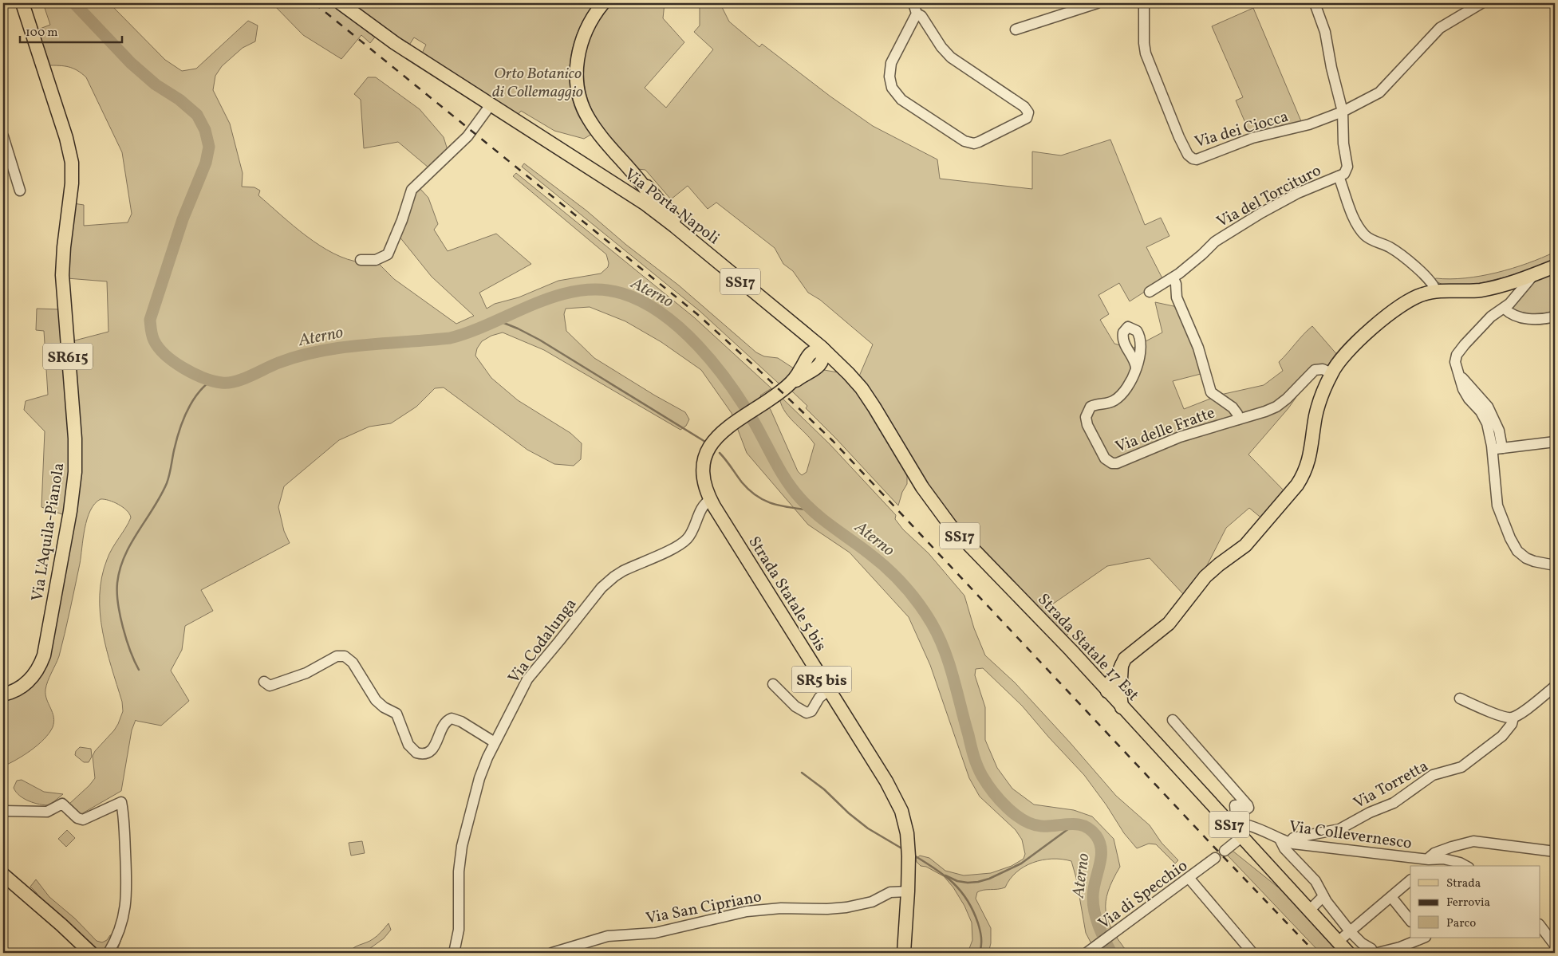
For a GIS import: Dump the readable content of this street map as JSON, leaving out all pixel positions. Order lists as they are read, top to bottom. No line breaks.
{"streets":{"main road":["Via Porta Napoli","SS17","SR615","Via L'Aquila-Pianola","Strada Statale 5 bis","Strada Statale 17 Est","SR5 bis"],"street":["Via dei Ciocca","Via del Torcituro","Via delle Fratte","Via Codalunga","Via Torretta","Via Collevernesco","Via di Specchio","Via San Cipriano"]},"crossings":[["Via dei Ciocca","Via del Torcituro"],["Via del Torcituro","Via delle Fratte"],["Via Porta Napoli","Strada Statale 5 bis"],["Via Porta Napoli","Strada Statale 17 Est"],["Strada Statale 5 bis","Via Codalunga"],["Strada Statale 5 bis","Strada Statale 17 Est"],["Strada Statale 5 bis","Via San Cipriano"],["Strada Statale 17 Est","Via Collevernesco"],["Via Torretta","Via Collevernesco"]],"water":["Aterno"],"parks":["Orto Botanico di Collemaggio"],"legend":["Strada","Ferrovia","Parco"],"scale_bar":"100 m"}
